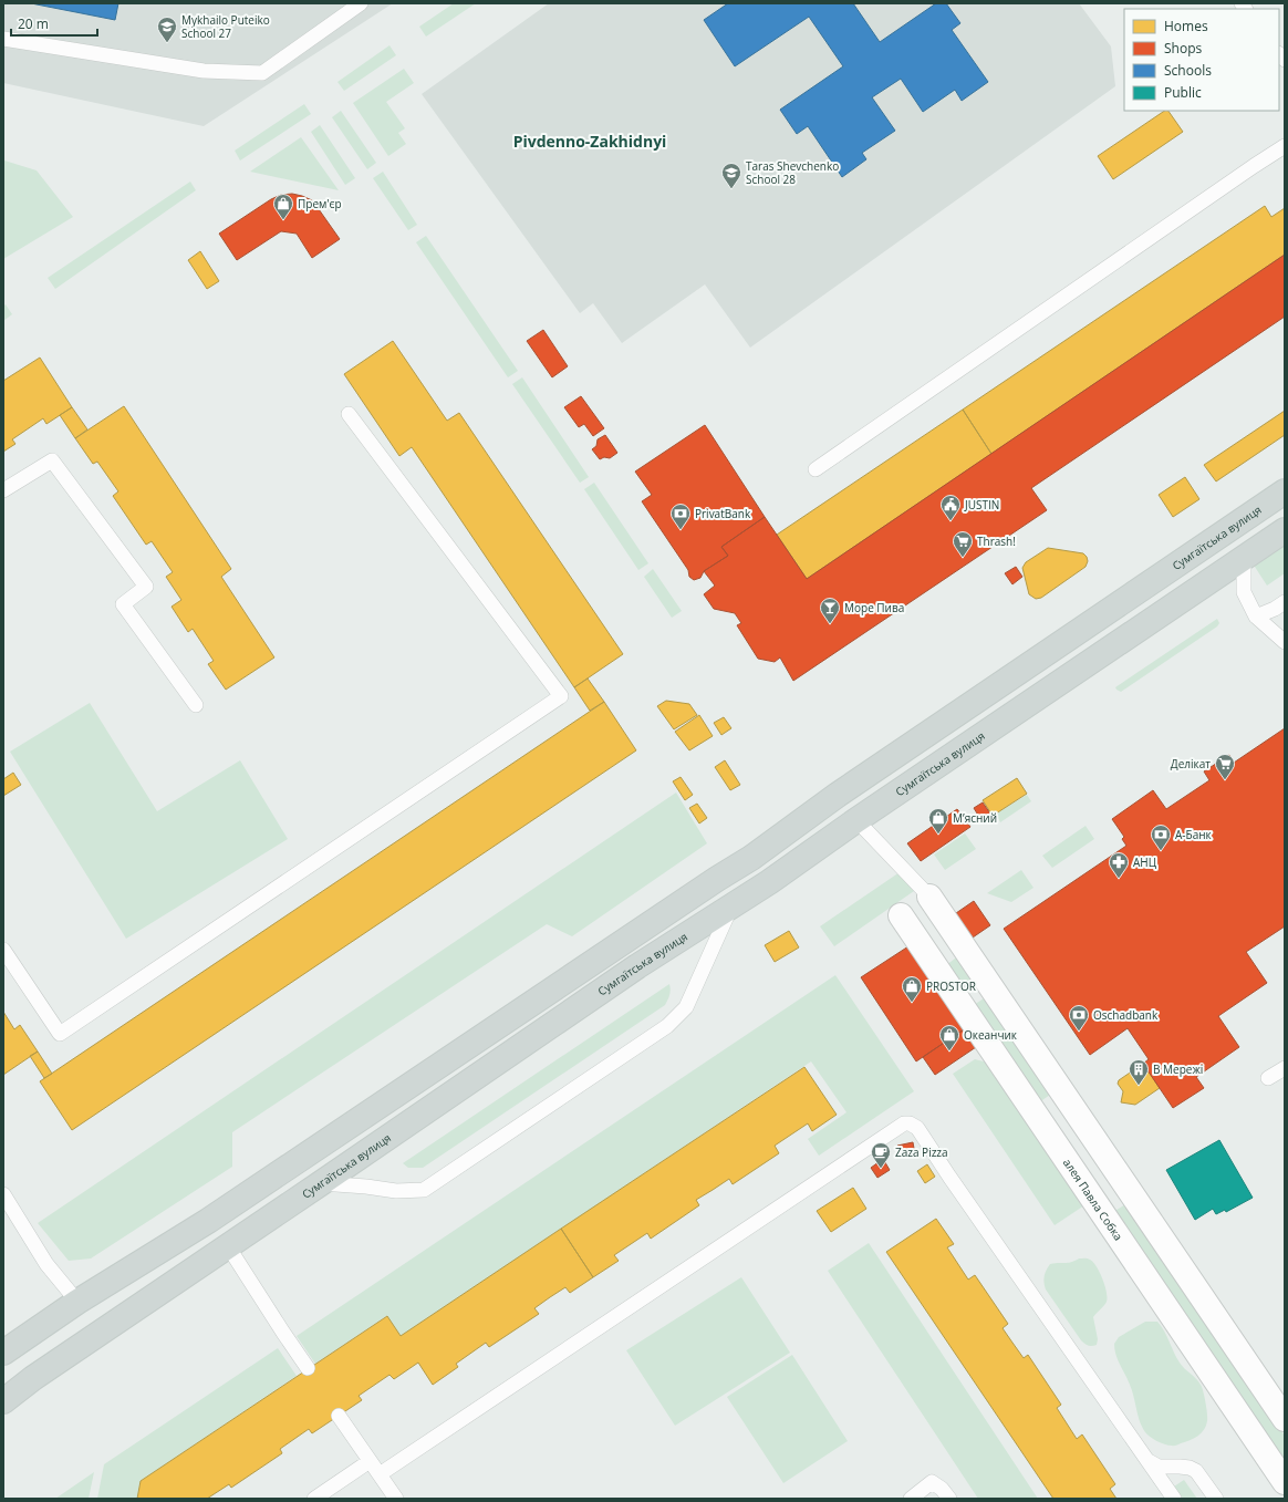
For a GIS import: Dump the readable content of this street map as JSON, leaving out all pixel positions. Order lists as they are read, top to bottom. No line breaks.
{"streets":{"main road":["Сумгаїтська вулиця"],"street":["алея Павла Собка"]},"districts":["Pivdenno-Zakhidnyi"],"places":{"school or university":["Mykhailo Puteiko School 27","Taras Shevchenko School 28"],"shop":["Прем'єр","М’ясний","PROSTOR","Океанчик"],"public building":["JUSTIN"],"bank":["PrivatBank","А-Банк","Oschadbank"],"supermarket":["Thrash!","Делікат"],"bar":["Море Пива"],"pharmacy":["АНЦ"],"building":["В Мережі"],"cafe":["Zaza Pizza"]},"legend":["Homes","Shops","Schools","Public"],"scale_bar":"20 m"}
